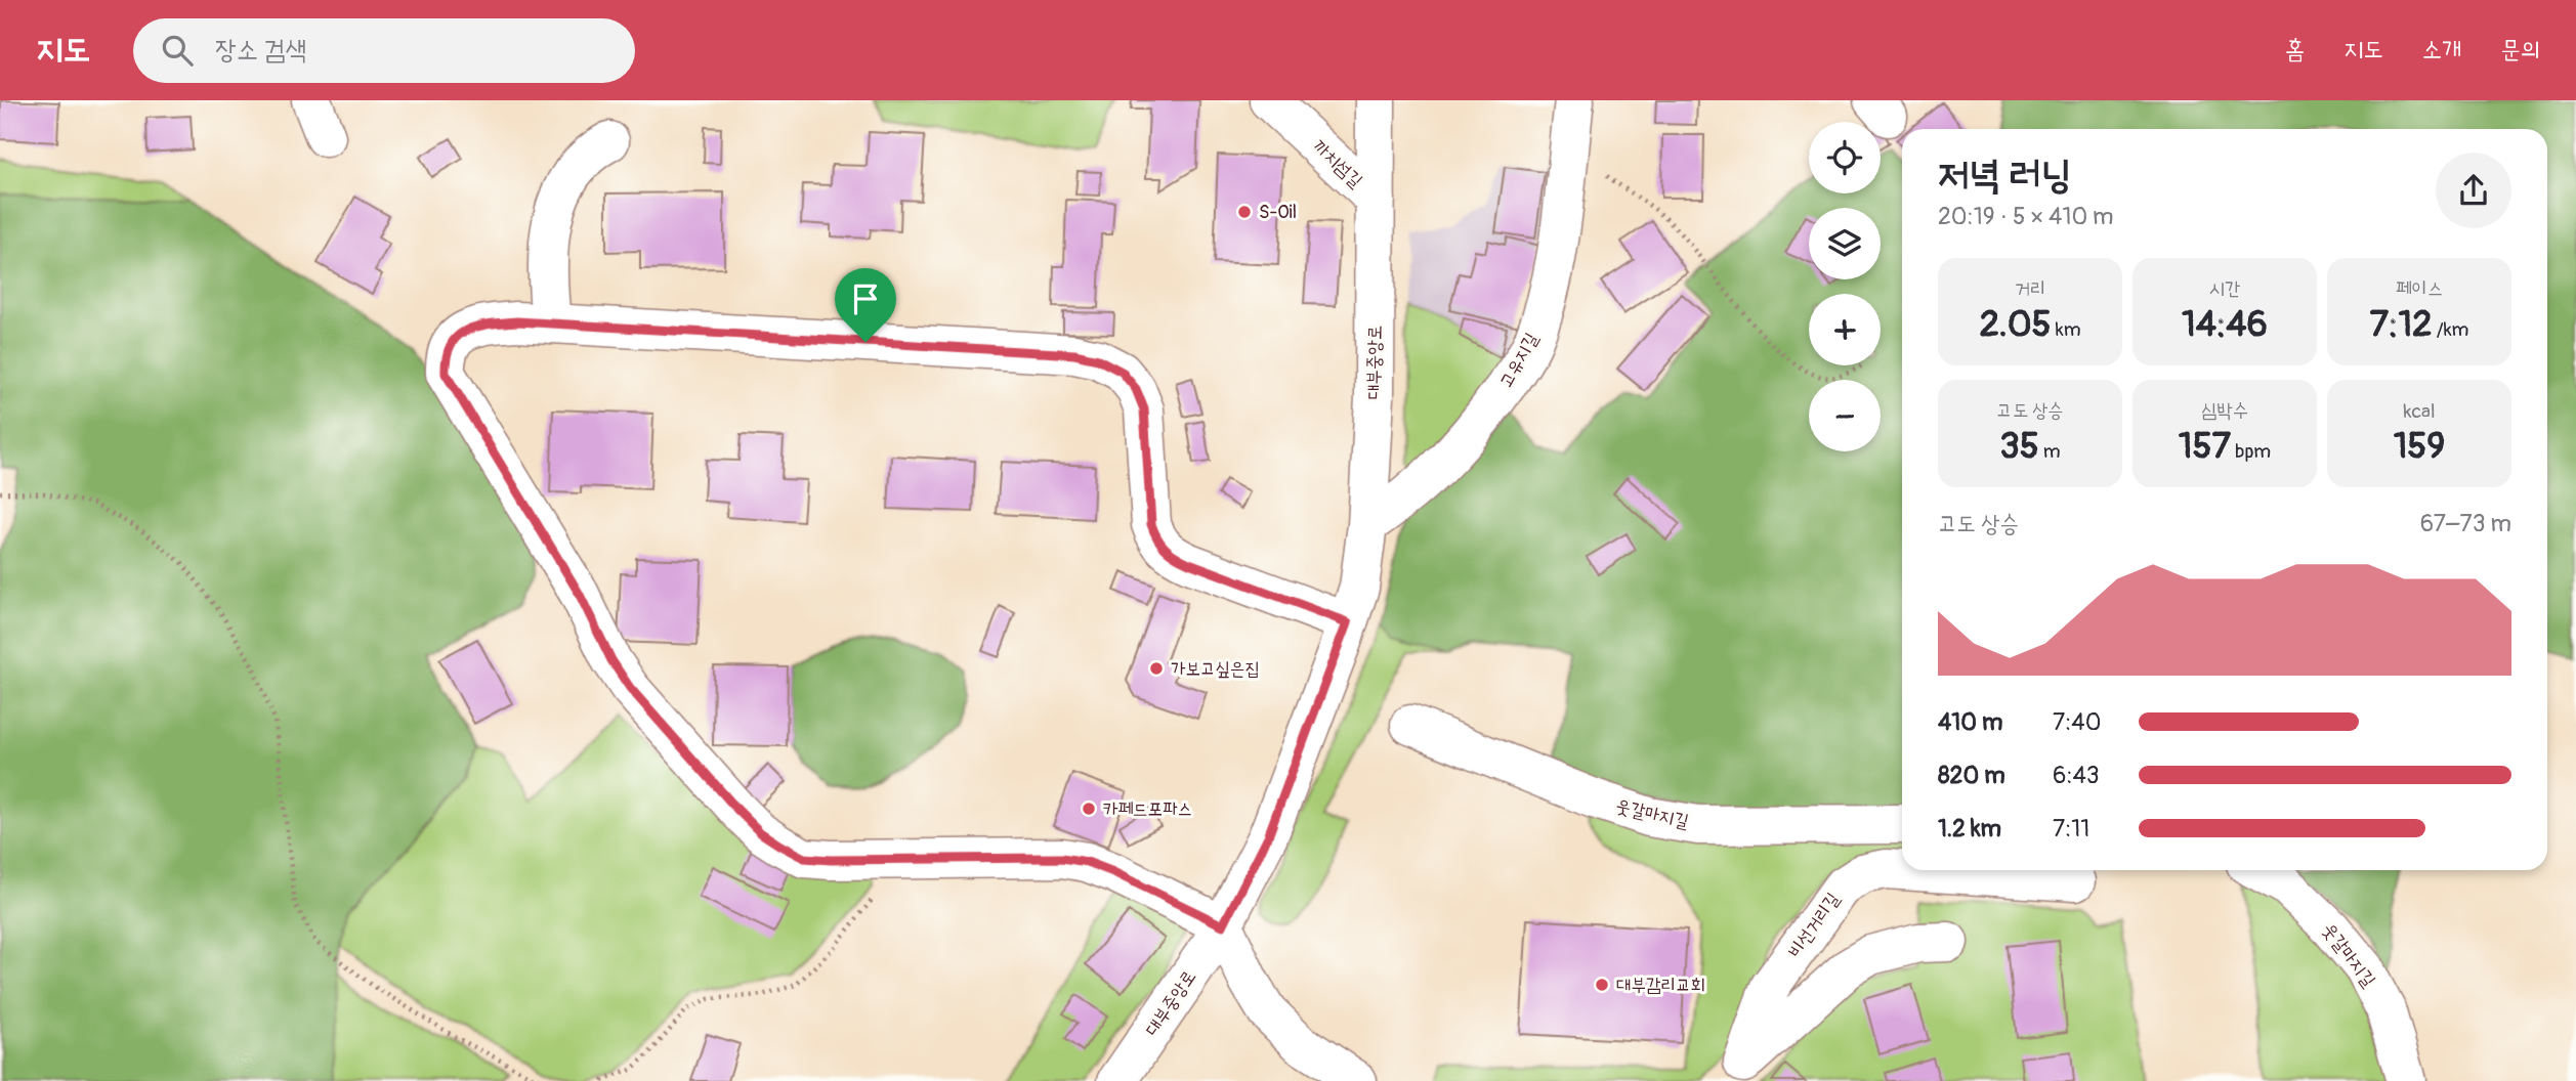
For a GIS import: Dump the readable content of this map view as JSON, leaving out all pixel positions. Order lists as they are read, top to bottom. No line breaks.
{"streets":{"street":["까치섬길","고유지길","대부중앙로","웃갈마지길","비선거리길"]},"crossings":[["까치섬길","대부중앙로"],["고유지길","대부중앙로"]],"places":["S-Oil","가보고싶은집","카페드포파스","대부감리교회"],"page":{"header":"지도","search":"장소 검색","nav":["홈","지도","소개","문의"],"map_buttons":["+","−"],"heading":["저녁 러닝","20:19 · 5 × 410 m"],"stats":[["거리","2.05 km"],["시간","14:46"],["페이스","7:12 /km"],["고도 상승","35 m"],["심박수","157 bpm"],["kcal","159"]],"chart":["고도 상승","67–73 m"],"list":[{"name":"410 m","note":"7:40"},{"name":"820 m","note":"6:43"},{"name":"1.2 km","note":"7:11"}]}}
